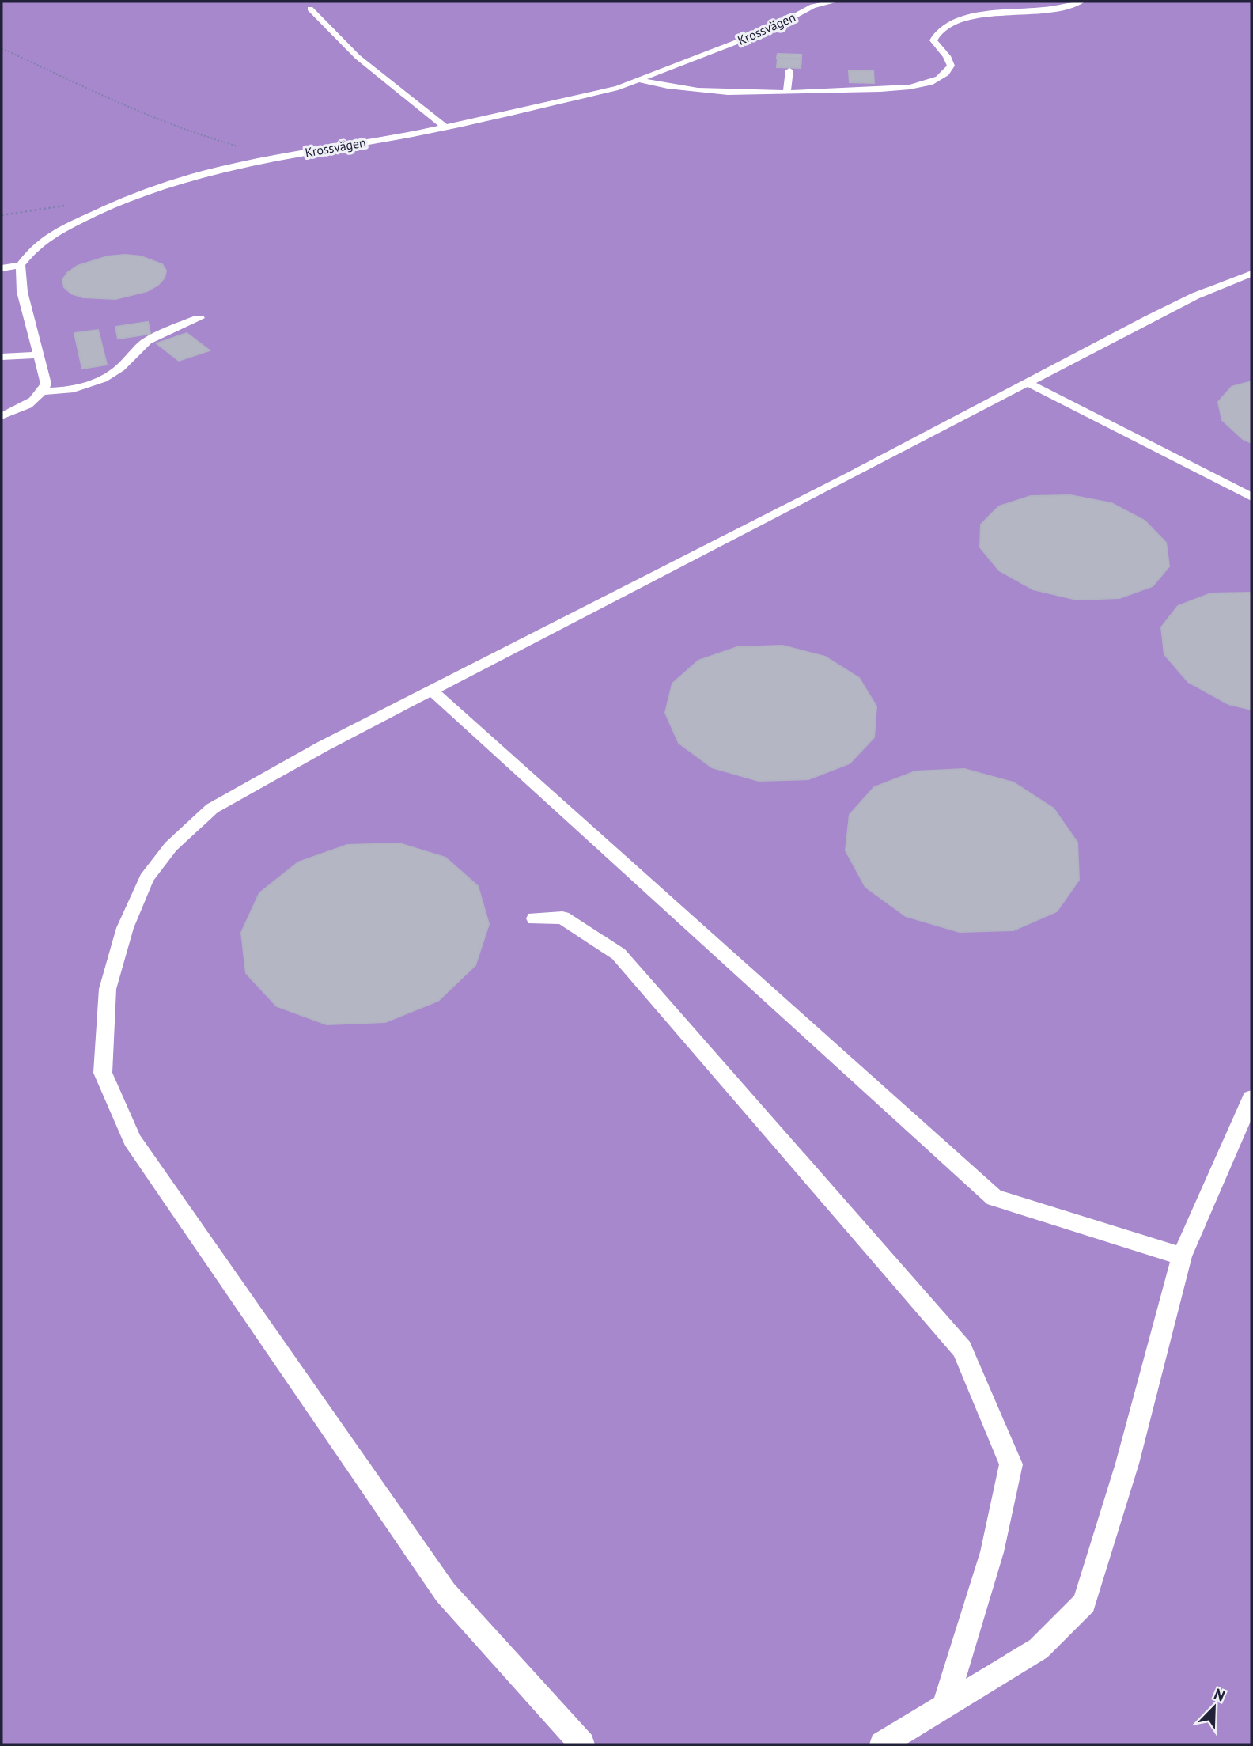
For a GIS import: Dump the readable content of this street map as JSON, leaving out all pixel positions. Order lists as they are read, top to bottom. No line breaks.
{"streets":{"street":["Krossvägen"]},"north":"top right"}
